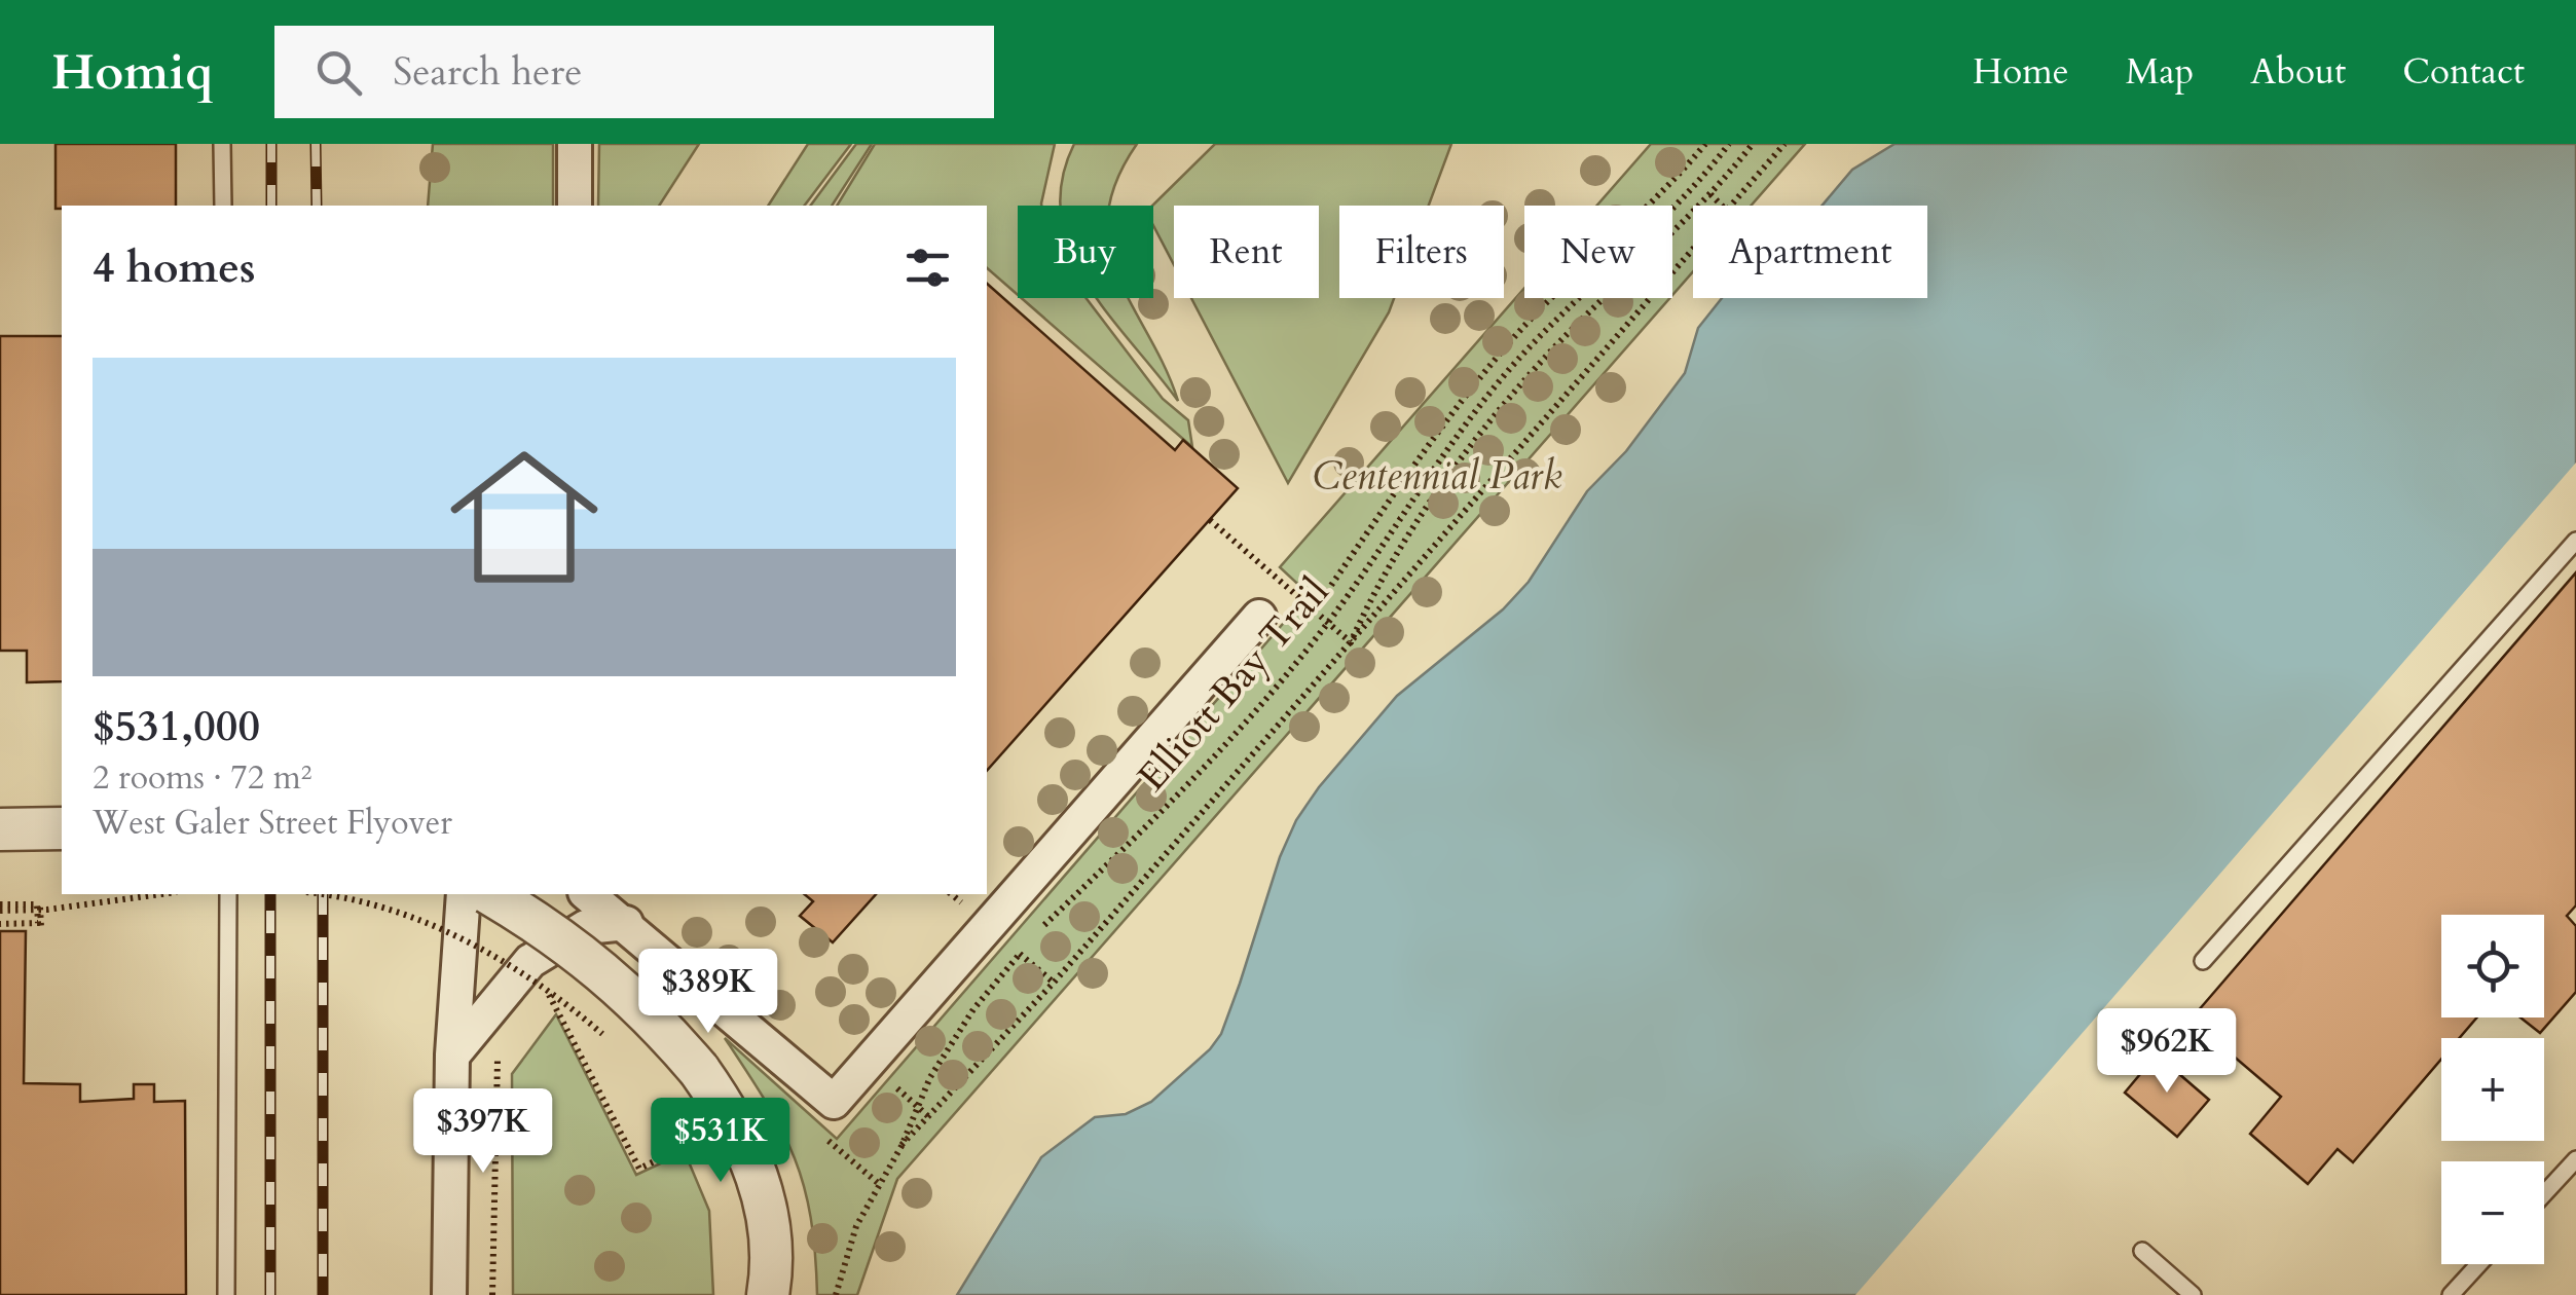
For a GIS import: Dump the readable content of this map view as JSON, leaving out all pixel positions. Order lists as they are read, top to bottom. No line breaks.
{"streets":{"path":["Elliott Bay Trail"]},"parks":["Centennial Park"],"page":{"header":"Homiq","search":"Search here","nav":["Home","Map","About","Contact"],"chip":["Buy","Rent","Filters","New","Apartment"],"heading":"4 homes","list":[{"name":"$531,000","note":"2 rooms · 72 m² · West Galer Street Flyover"}],"map_buttons":["+","−"],"price":["$389K","$962K","$397K","$531K"]}}
